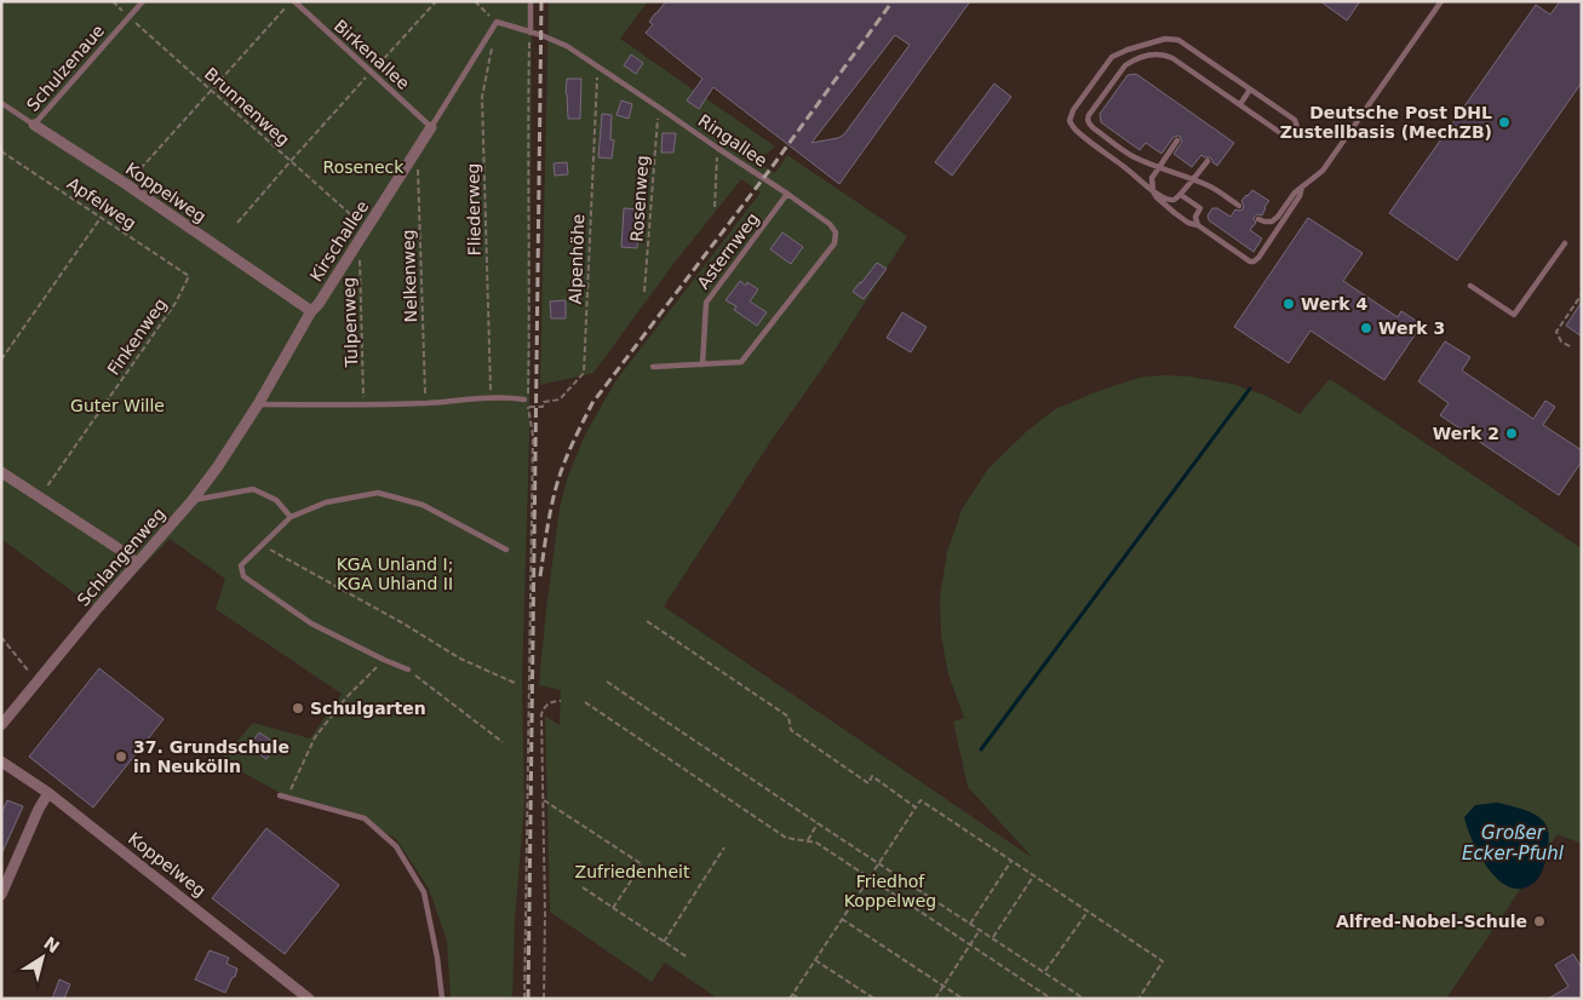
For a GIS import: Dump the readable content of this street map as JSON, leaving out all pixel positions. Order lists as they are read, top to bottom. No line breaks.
{"streets":{"street":["Koppelweg","Kirschallee","Schlangenweg"],"lane":["Birkenallee","Schulzenaue","Ringallee","Asternweg"],"path":["Brunnenweg","Rosenweg","Apfelweg","Fliederweg","Alpenhöhe","Nelkenweg","Tulpenweg","Finkenweg"]},"crossings":[["Birkenallee","Kirschallee"],["Schulzenaue","Brunnenweg"],["Schulzenaue","Koppelweg"],["Brunnenweg","Kirschallee"],["Ringallee","Rosenweg"],["Ringallee","Asternweg"],["Ringallee","Alpenhöhe"],["Koppelweg","Kirschallee"],["Koppelweg","Schlangenweg"],["Apfelweg","Finkenweg"],["Kirschallee","Nelkenweg"],["Kirschallee","Tulpenweg"],["Kirschallee","Schlangenweg"]],"water":["Großer Ecker-Pfuhl"],"parks":["Roseneck","Guter Wille","KGA Unland I; KGA Uhland II","Zufriedenheit","Friedhof Koppelweg"],"places":["Deutsche Post DHL Zustellbasis (MechZB)","Werk 4","Werk 3","Werk 2","Schulgarten","37. Grundschule in Neukölln","Alfred-Nobel-Schule"],"north":"top right"}
